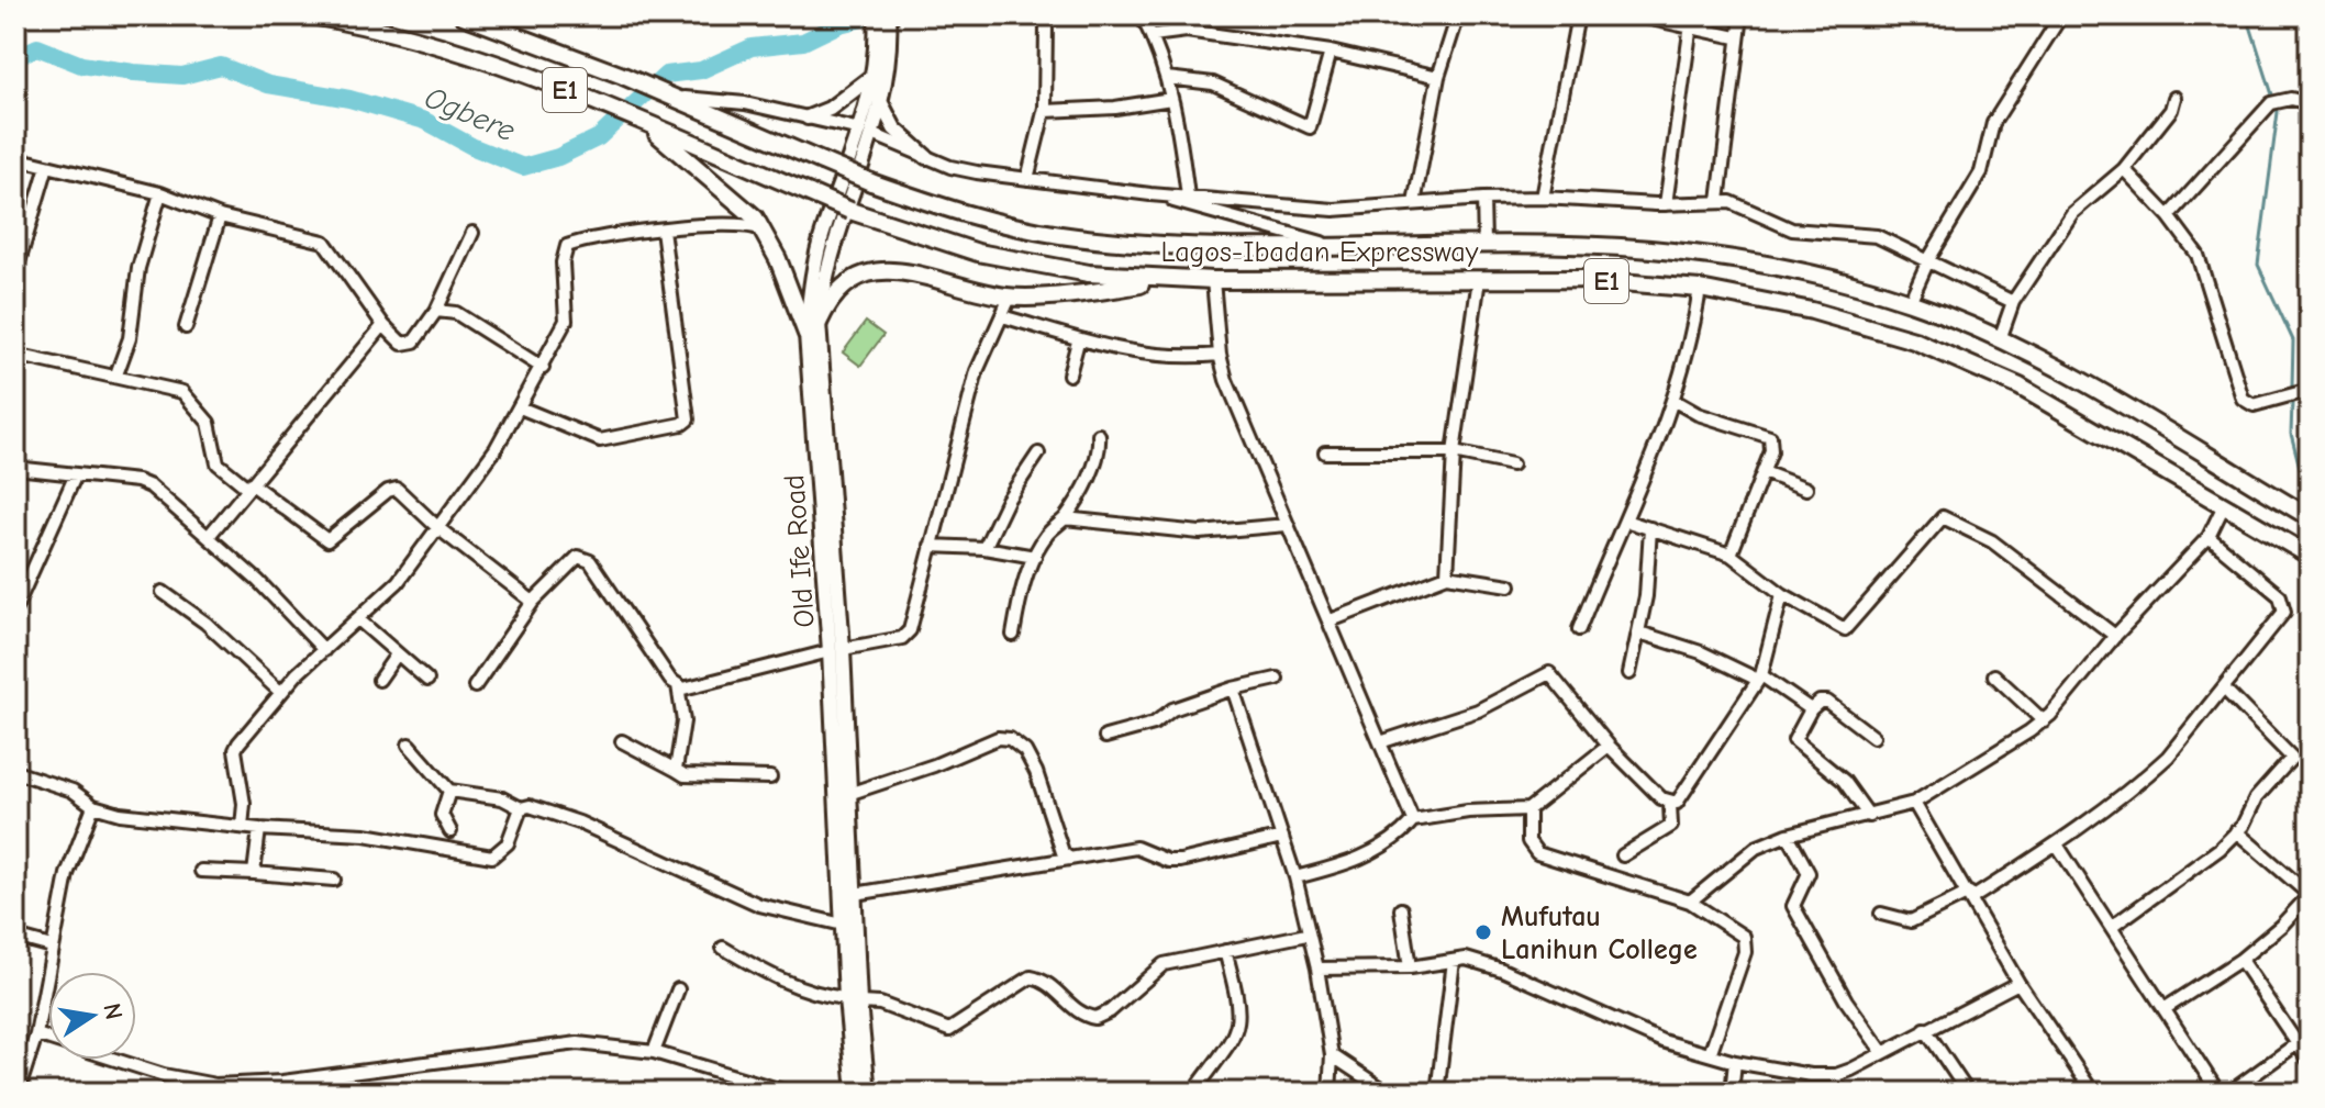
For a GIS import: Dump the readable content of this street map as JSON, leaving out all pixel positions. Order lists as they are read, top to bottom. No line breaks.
{"streets":{"highway":["E1","Lagos-Ibadan Expressway"],"main road":["Old Ife Road"]},"water":["Ogbere"],"places":["Mufutau Lanihun College"],"north":"right"}
